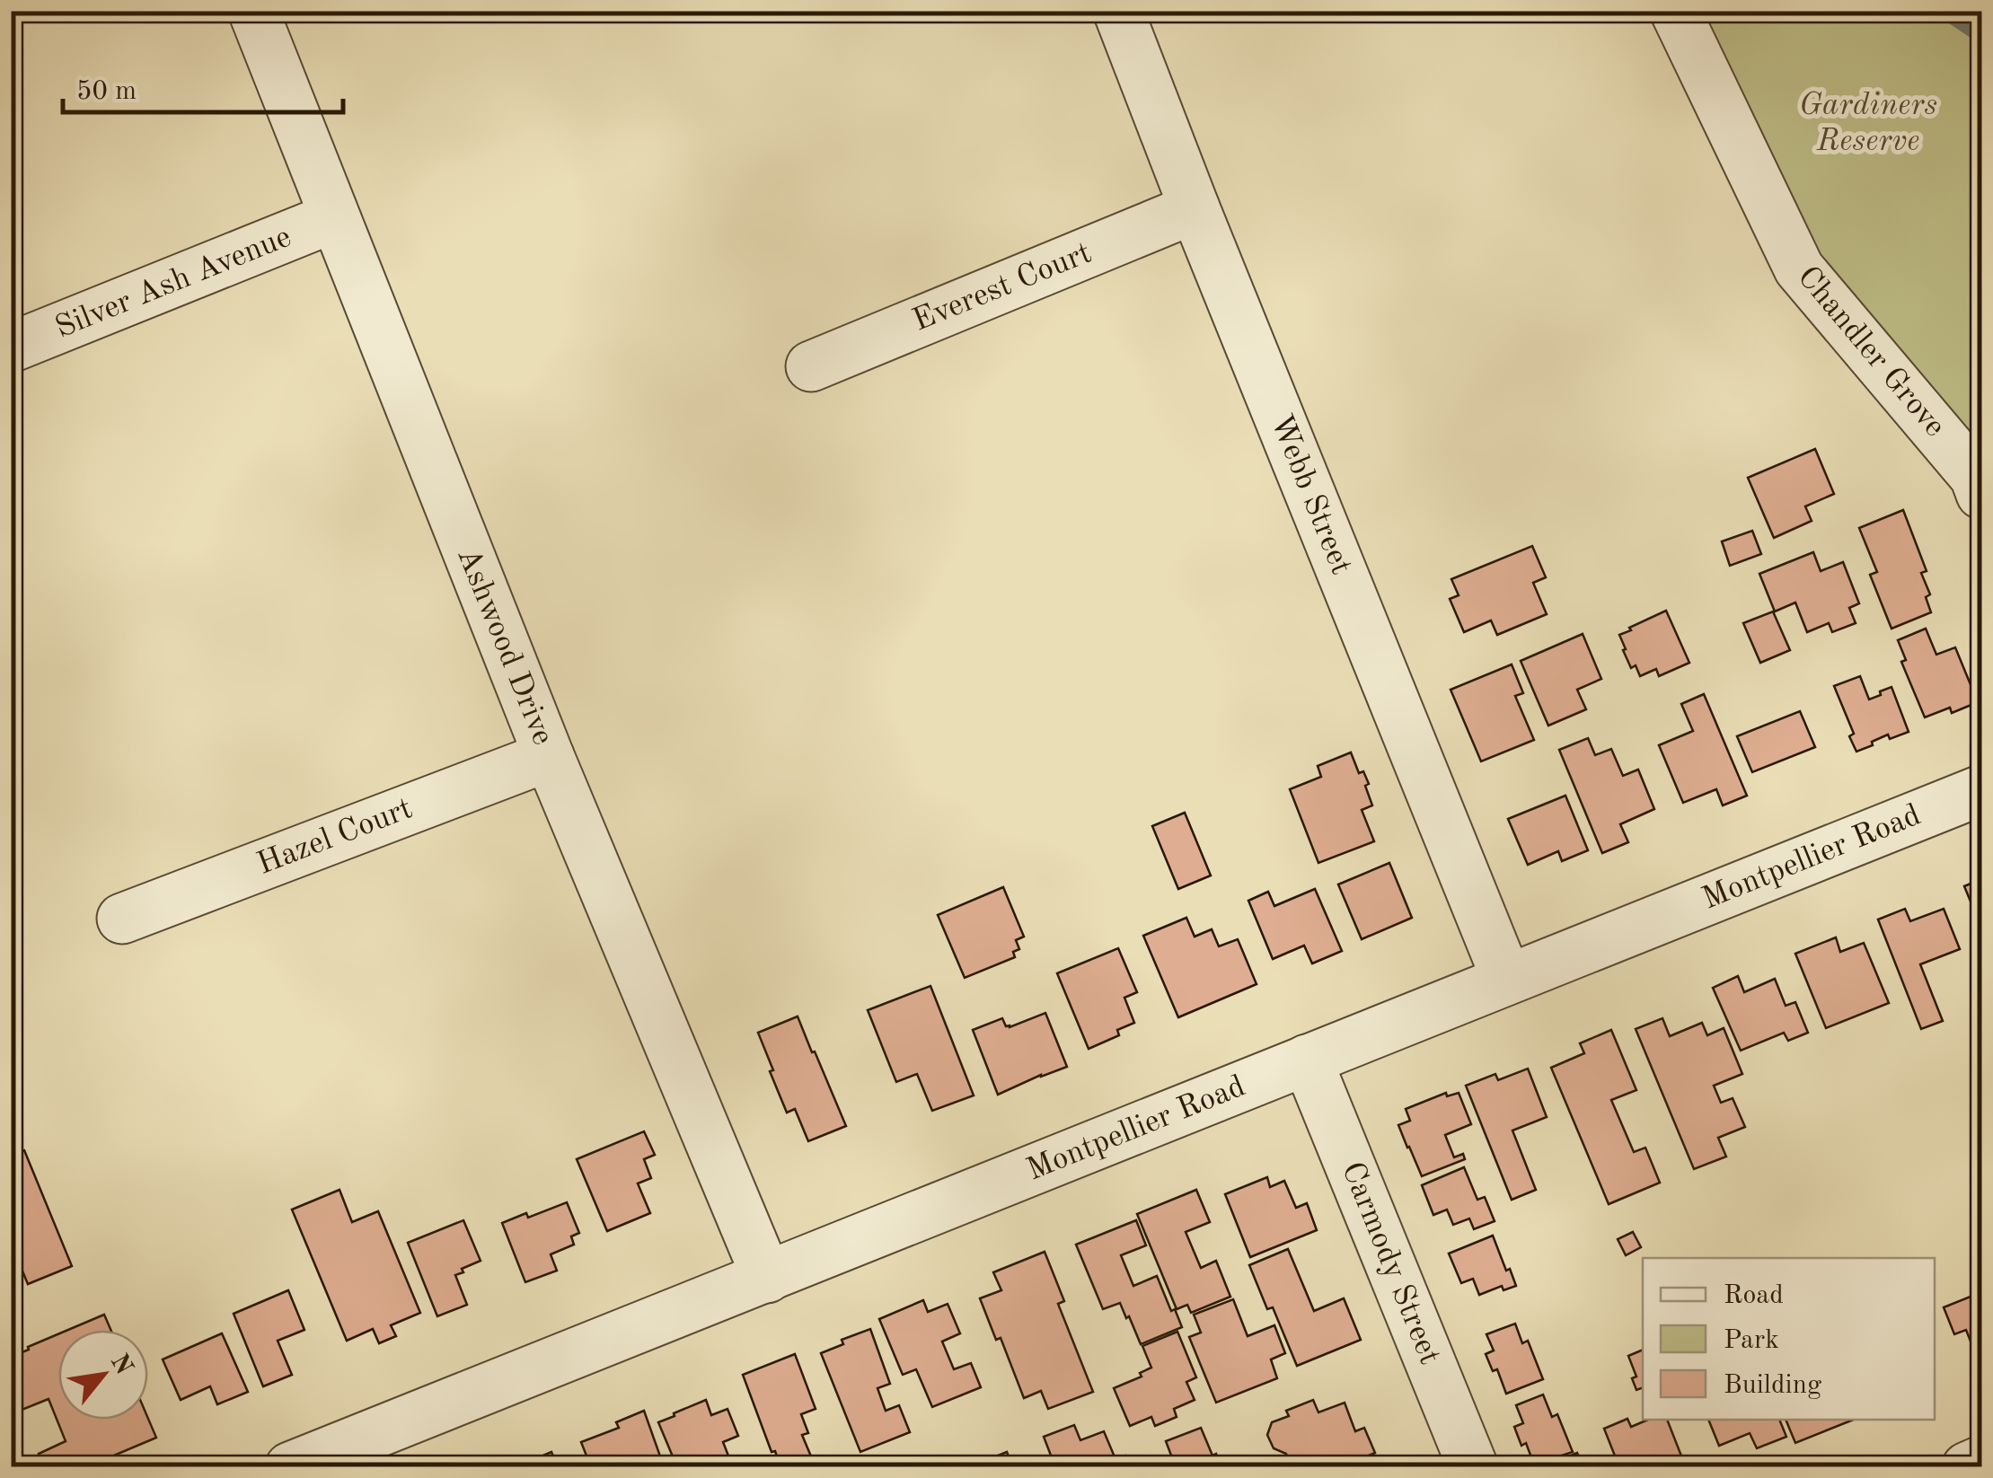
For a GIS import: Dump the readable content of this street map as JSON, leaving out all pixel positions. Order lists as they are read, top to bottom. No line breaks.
{"streets":{"street":["Silver Ash Avenue","Everest Court","Chandler Grove","Webb Street","Ashwood Drive","Hazel Court","Montpellier Road","Carmody Street"]},"crossings":[["Silver Ash Avenue","Ashwood Drive"],["Everest Court","Webb Street"],["Webb Street","Montpellier Road"],["Ashwood Drive","Hazel Court"],["Ashwood Drive","Montpellier Road"],["Montpellier Road","Carmody Street"]],"parks":["Gardiners Reserve"],"legend":["Road","Park","Building"],"scale_bar":"50 m","north":"top right"}
